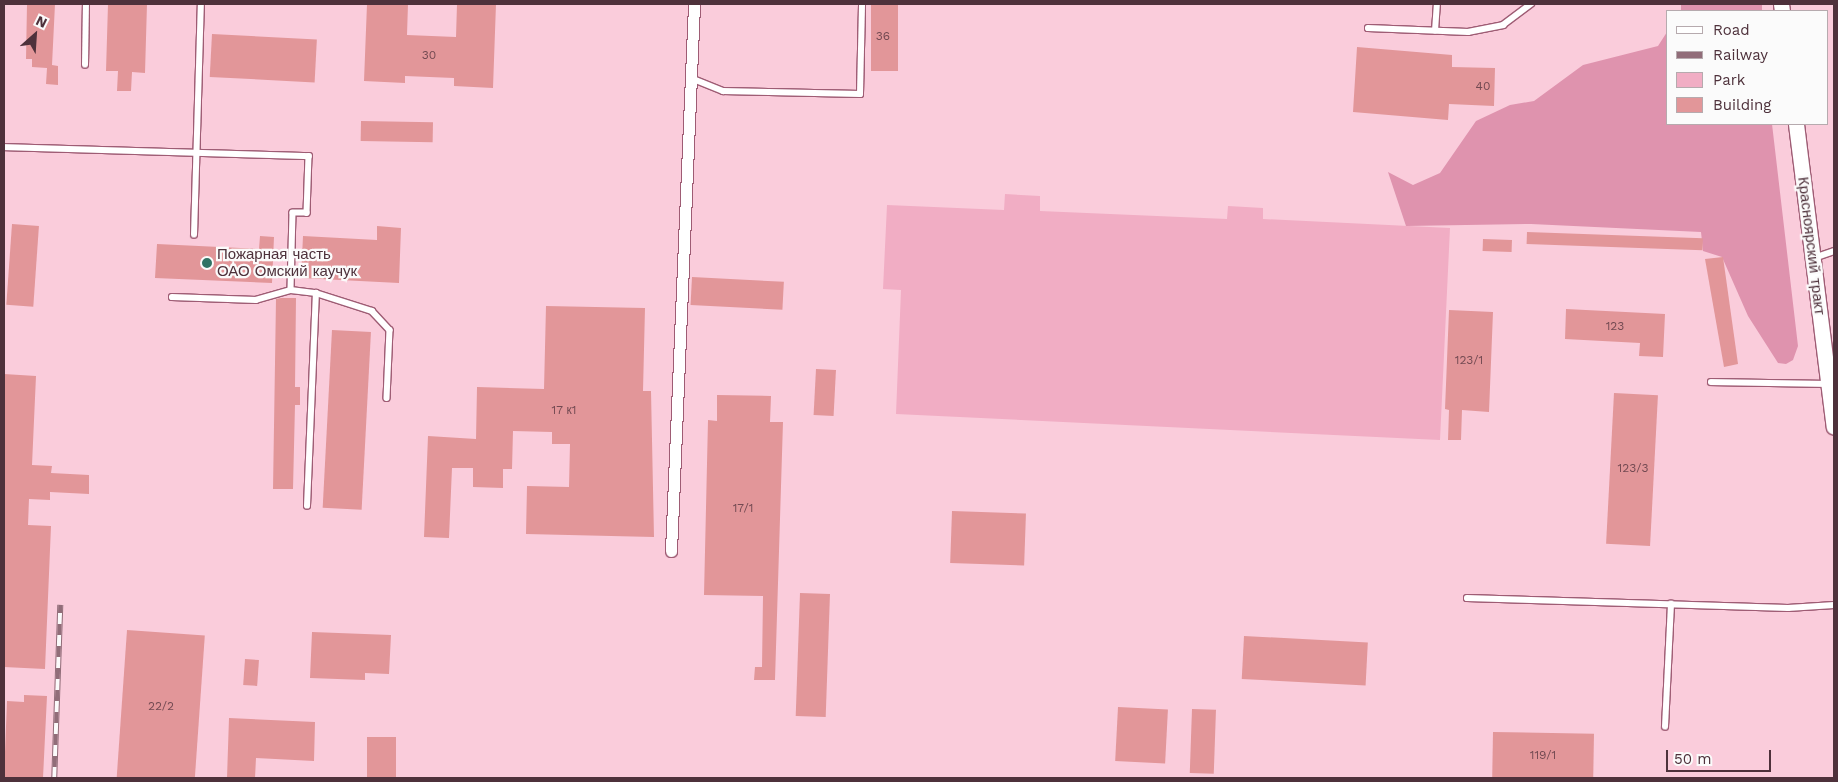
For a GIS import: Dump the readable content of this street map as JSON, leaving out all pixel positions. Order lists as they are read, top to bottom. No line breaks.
{"streets":{"main road":["Красноярский тракт"]},"places":["Пожарная часть ОАО Омский каучук"],"house_numbers":["36","30","40","123","123/1","17 к1","123/3","17/1","22/2","119/1"],"legend":["Road","Railway","Park","Building"],"scale_bar":"50 m","north":"top right"}
